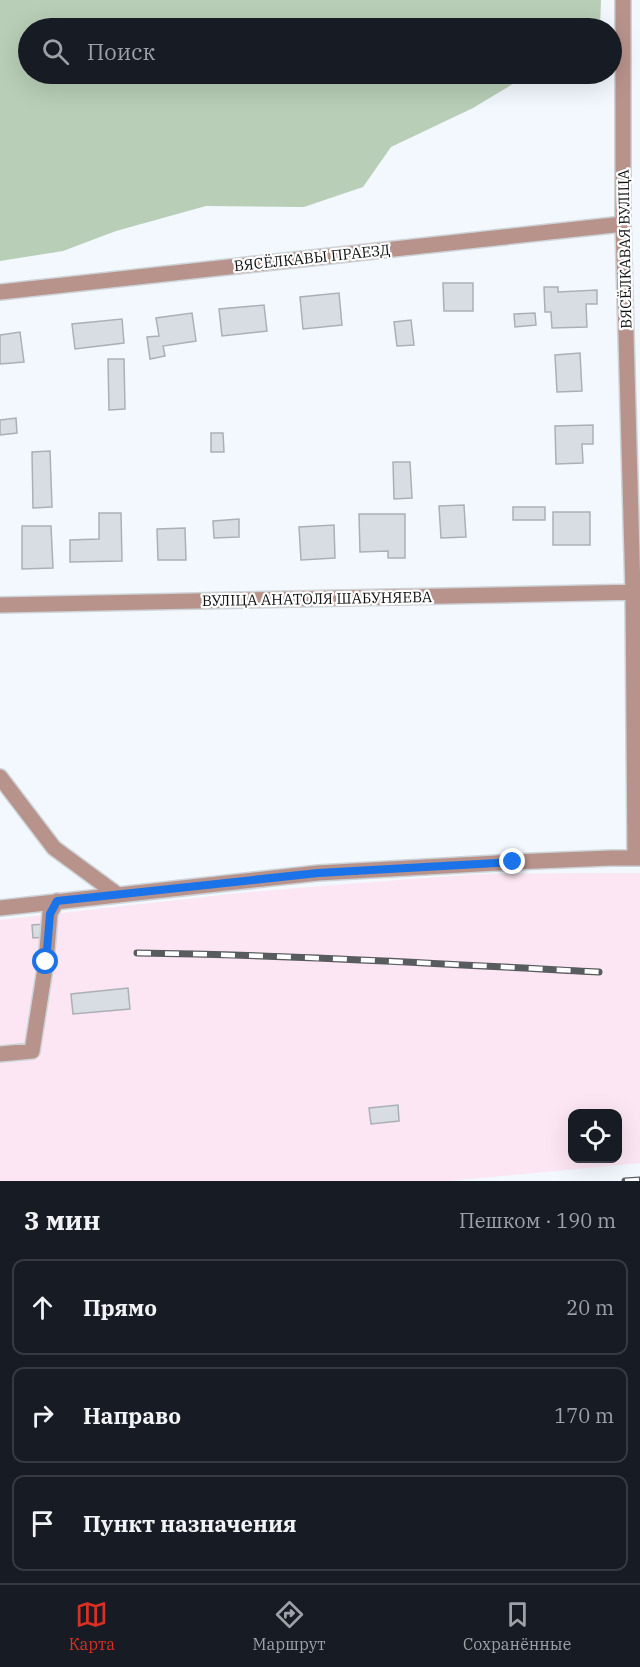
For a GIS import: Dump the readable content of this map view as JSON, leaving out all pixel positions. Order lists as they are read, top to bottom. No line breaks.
{"streets":{"street":["ВЯСЁЛКАВАЯ ВУЛІЦА","ВЯСЁЛКАВЫ ПРАЕЗД","ВУЛІЦА АНАТОЛЯ ШАБУНЯЕВА"]},"crossings":[["ВЯСЁЛКАВАЯ ВУЛІЦА","ВЯСЁЛКАВЫ ПРАЕЗД"],["ВЯСЁЛКАВАЯ ВУЛІЦА","ВУЛІЦА АНАТОЛЯ ШАБУНЯЕВА"]],"page":{"search":"Поиск","heading":["3 мин","Пешком · 190 m"],"list":[["Прямо","20 m"],["Направо","170 m"],"Пункт назначения"],"nav":["Карта","Маршрут","Сохранённые"]}}
